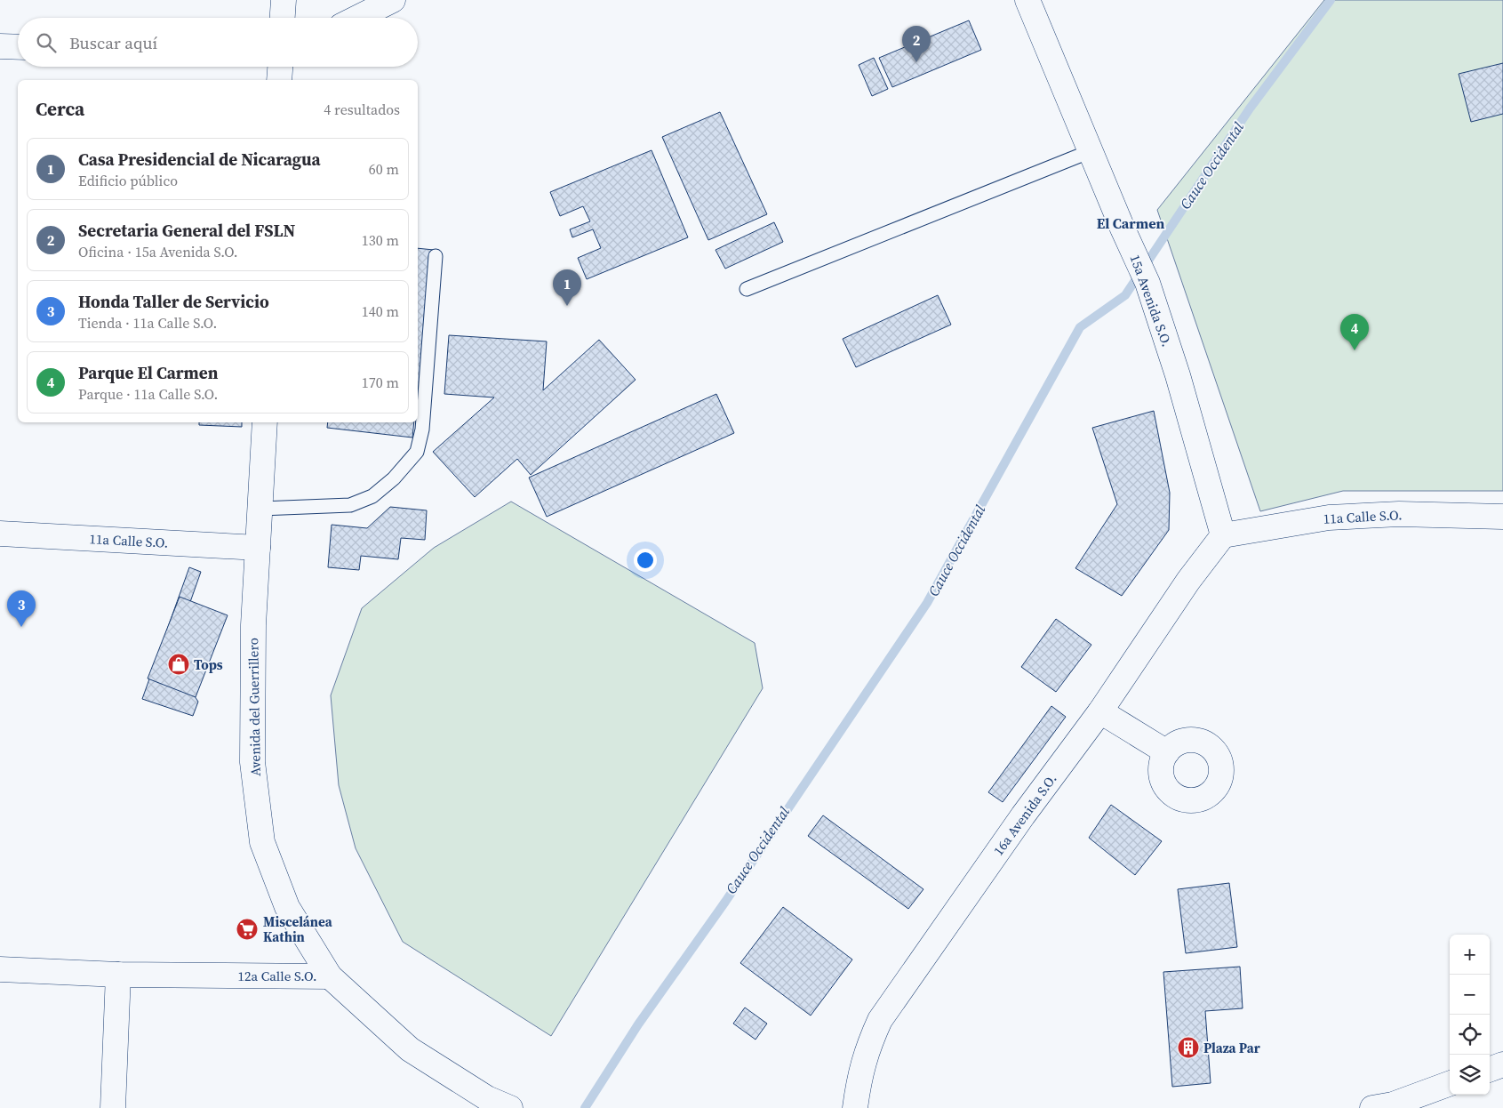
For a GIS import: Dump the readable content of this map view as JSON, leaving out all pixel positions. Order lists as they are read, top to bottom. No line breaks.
{"streets":{"street":["15a Avenida S.O.","11a Calle S.O.","Avenida del Guerrillero","16a Avenida S.O.","12a Calle S.O."]},"crossings":[["15a Avenida S.O.","11a Calle S.O."],["15a Avenida S.O.","16a Avenida S.O."],["11a Calle S.O.","Avenida del Guerrillero"],["11a Calle S.O.","16a Avenida S.O."],["Avenida del Guerrillero","12a Calle S.O."]],"districts":["El Carmen"],"water":["Cauce Occidental"],"places":{"shop":["Tops"],"supermarket":["Miscelánea Kathin"],"building":["Plaza Par"]},"page":{"search":"Buscar aquí","pins":["2","1","4","3"],"heading":["Cerca","4 resultados"],"list":[{"mark":"1","name":"Casa Presidencial de Nicaragua","note":"Edificio público","value":"60 m"},{"mark":"2","name":"Secretaria General del FSLN","note":"Oficina · 15a Avenida S.O.","value":"130 m"},{"mark":"3","name":"Honda Taller de Servicio","note":"Tienda · 11a Calle S.O.","value":"140 m"},{"mark":"4","name":"Parque El Carmen","note":"Parque · 11a Calle S.O.","value":"170 m"}],"map_buttons":["+","−"]}}
